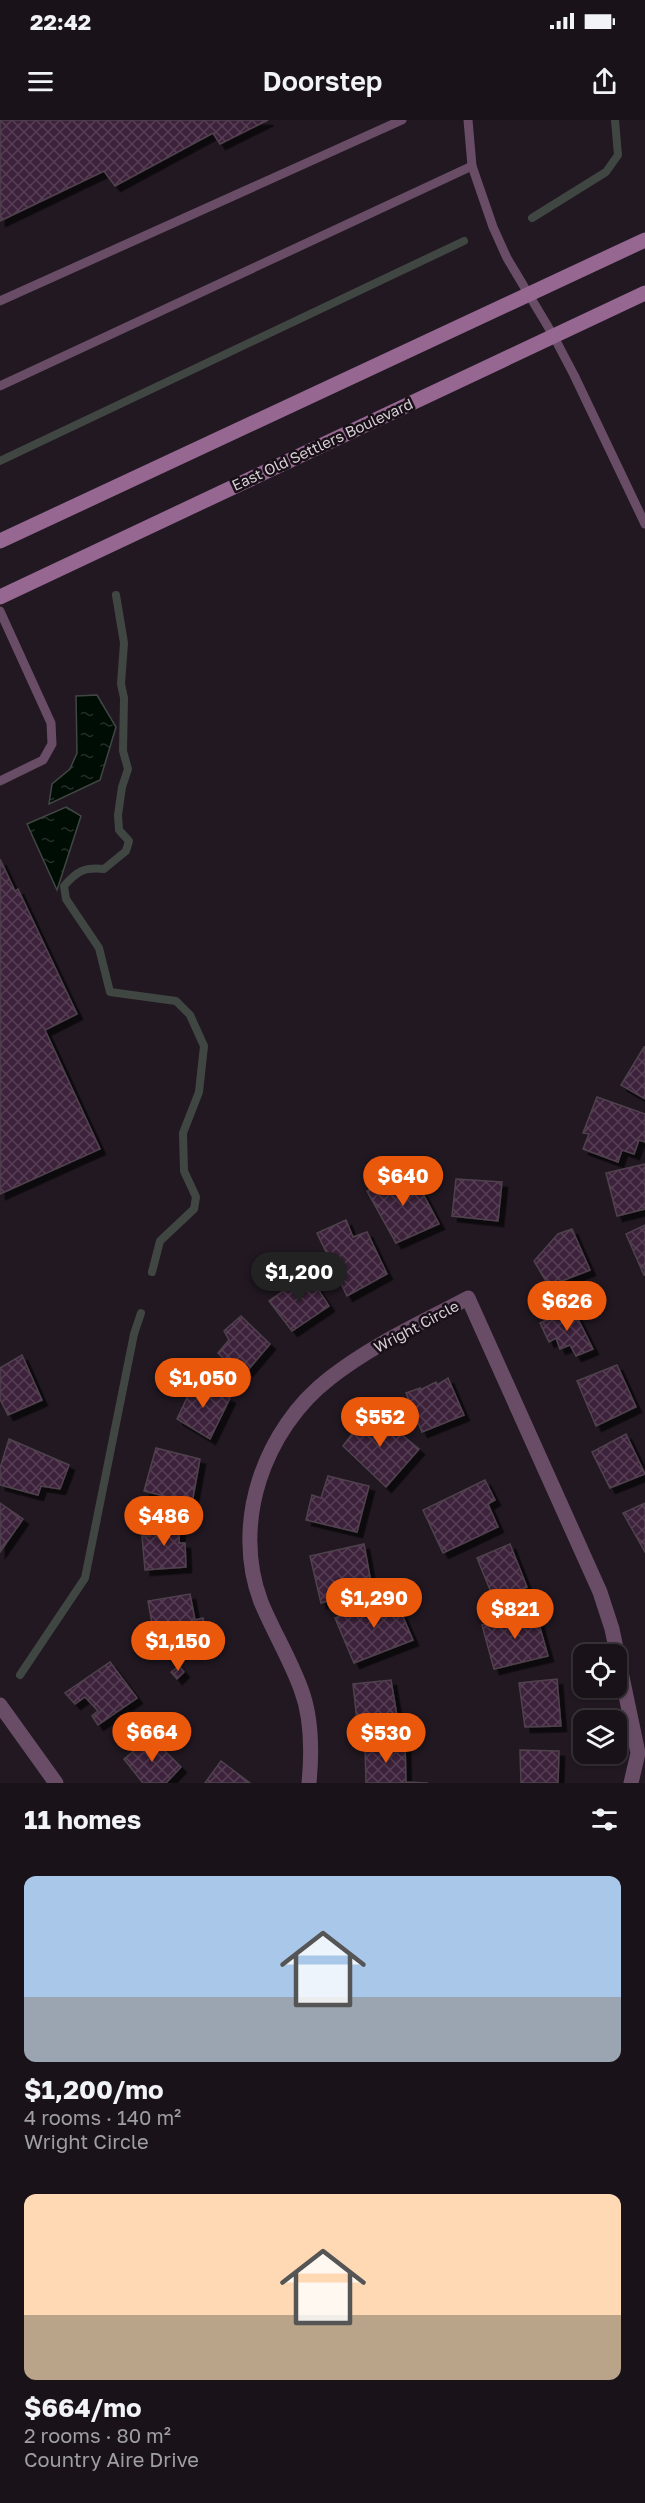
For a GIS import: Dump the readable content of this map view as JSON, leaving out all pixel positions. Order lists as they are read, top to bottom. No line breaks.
{"streets":{"main road":["East Old Settlers Boulevard"],"street":["Wright Circle"]},"page":{"status":"22:42","header":"Doorstep","price":["$640","$1,200","$626","$1,050","$552","$486","$1,290","$821","$1,150","$664","$530"],"heading":"11 homes","list":[{"name":"$1,200/mo","note":"4 rooms · 140 m² · Wright Circle"},{"name":"$664/mo","note":"2 rooms · 80 m² · Country Aire Drive"}]}}
